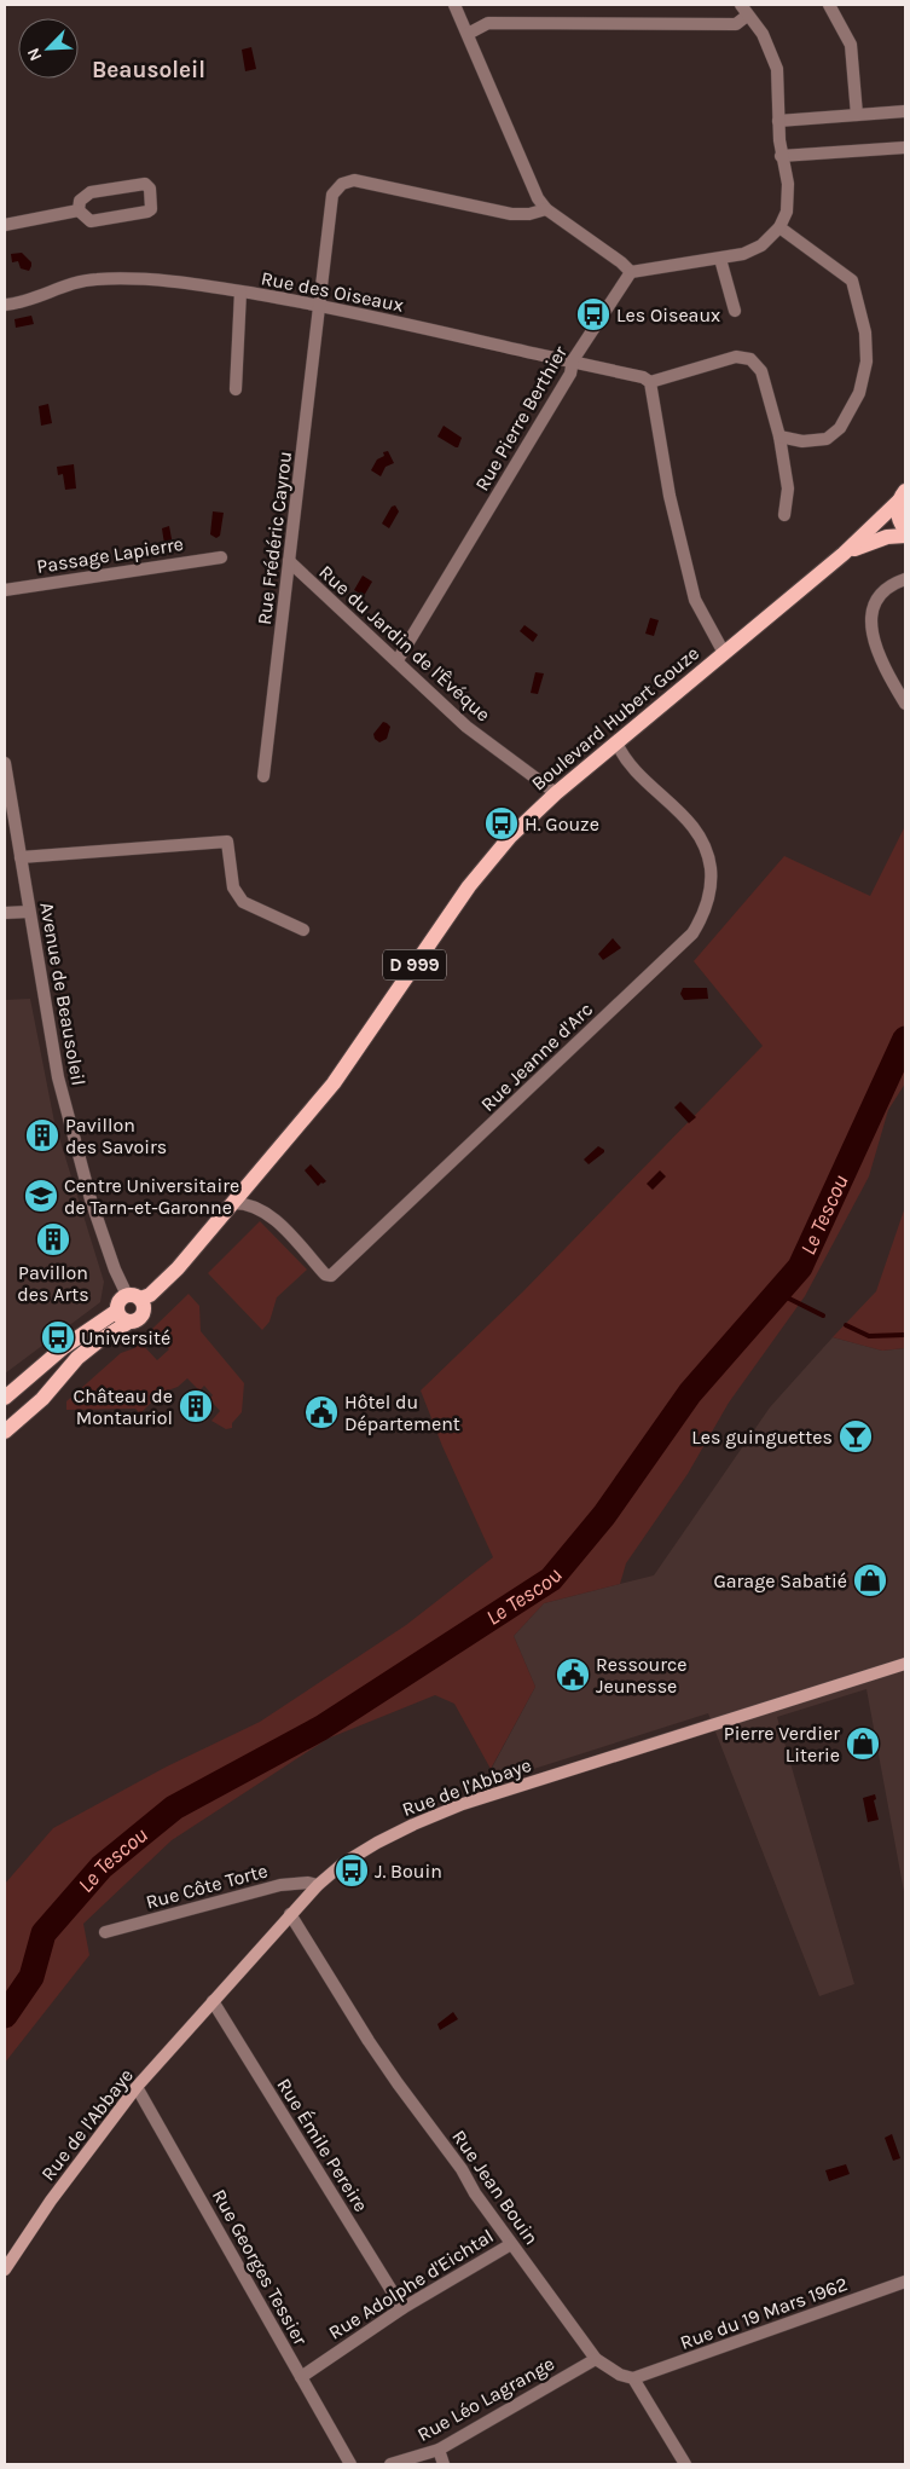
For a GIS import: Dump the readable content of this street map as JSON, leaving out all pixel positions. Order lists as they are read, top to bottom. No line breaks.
{"streets":{"main road":["Boulevard Hubert Gouze","D 999","Rue de l'Abbaye"],"street":["Rue des Oiseaux","Rue Pierre Berthier","Rue Frédéric Cayrou","Passage Lapierre","Rue du Jardin de l'Êvéque","Avenue de Beausoleil","Rue Jeanne d'Arc","Rue Côte Torte","Rue Émile Pereire","Rue Jean Bouin","Rue Georges Tessier","Rue Adolphe d'Eichtal","Rue du 19 Mars 1962","Rue Léo Lagrange"]},"crossings":[["Rue des Oiseaux","Rue Pierre Berthier"],["Rue des Oiseaux","Rue Frédéric Cayrou"],["Rue Pierre Berthier","Rue du Jardin de l'Êvéque"],["Rue Frédéric Cayrou","Rue du Jardin de l'Êvéque"],["Rue du Jardin de l'Êvéque","Boulevard Hubert Gouze"],["Boulevard Hubert Gouze","Avenue de Beausoleil"],["Boulevard Hubert Gouze","Rue Jeanne d'Arc"],["Rue de l'Abbaye","Rue Côte Torte"],["Rue de l'Abbaye","Rue Émile Pereire"],["Rue de l'Abbaye","Rue Jean Bouin"],["Rue de l'Abbaye","Rue Georges Tessier"],["Rue Émile Pereire","Rue Adolphe d'Eichtal"],["Rue Jean Bouin","Rue Adolphe d'Eichtal"],["Rue Jean Bouin","Rue du 19 Mars 1962"],["Rue Jean Bouin","Rue Léo Lagrange"],["Rue Georges Tessier","Rue Adolphe d'Eichtal"]],"districts":["Beausoleil"],"water":["Le Tescou"],"places":{"bus stop":["Les Oiseaux","H. Gouze","Université","J. Bouin"],"building":["Pavillon des Savoirs","Pavillon des Arts","Château de Montauriol"],"school or university":["Centre Universitaire de Tarn-et-Garonne"],"public building":["Hôtel du Département","Ressource Jeunesse"],"bar":["Les guinguettes"],"shop":["Garage Sabatié","Pierre Verdier Literie"]},"north":"bottom left"}
